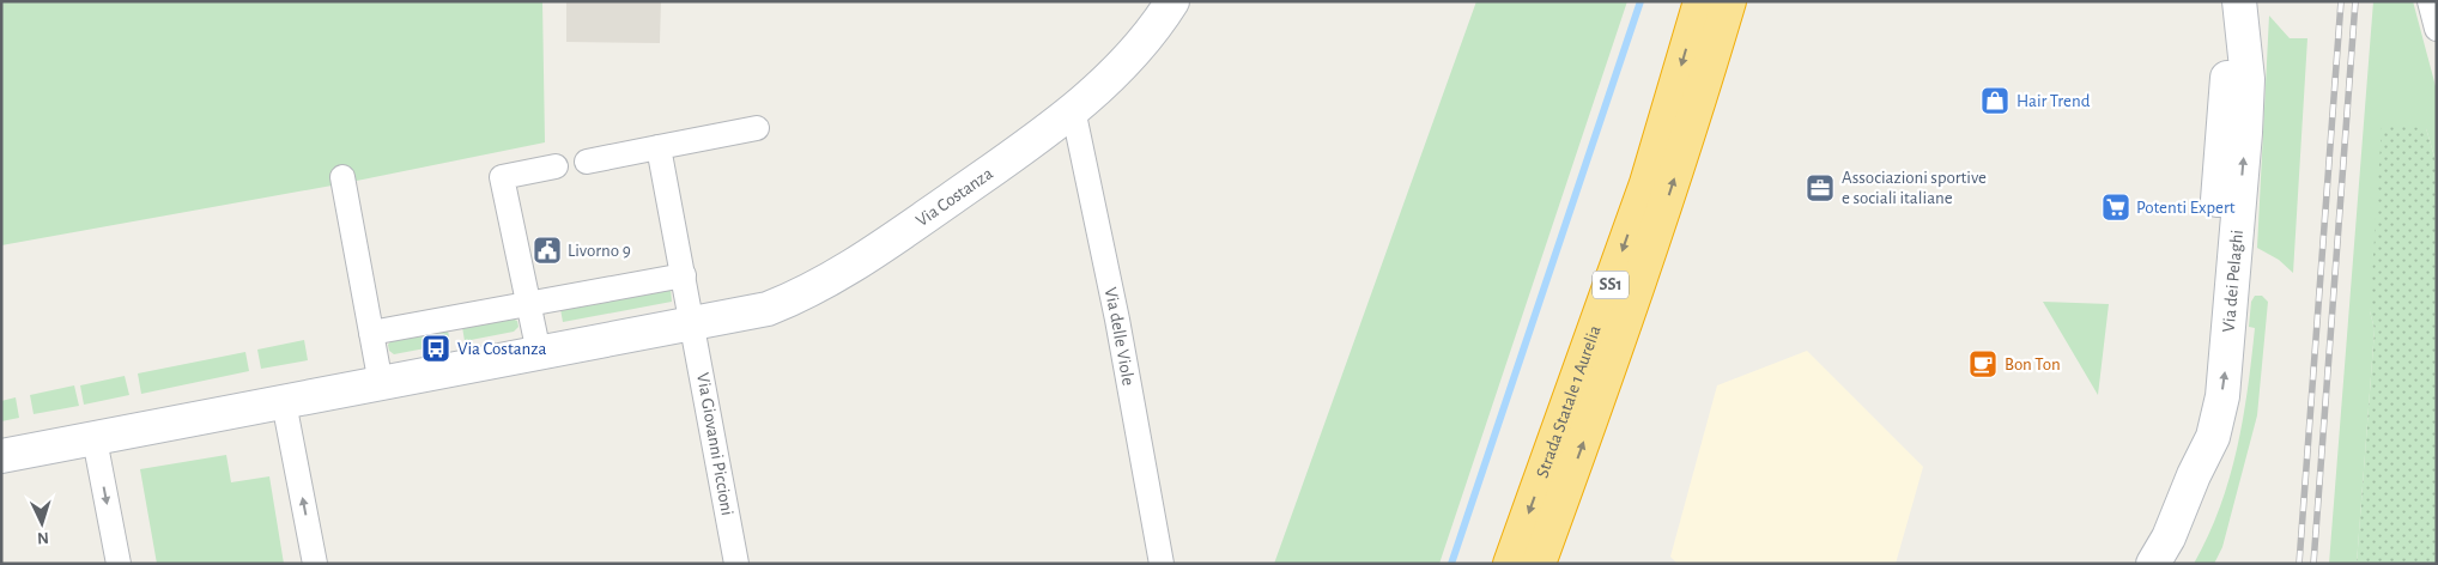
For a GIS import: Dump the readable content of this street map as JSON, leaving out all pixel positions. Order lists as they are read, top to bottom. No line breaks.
{"streets":{"highway":["SS1","Strada Statale 1 Aurelia"],"street":["Via Costanza","Via dei Pelaghi","Via delle Viole","Via Giovanni Piccioni"]},"crossings":[["Via Costanza","Via delle Viole"],["Via Costanza","Via Giovanni Piccioni"]],"places":{"shop":["Hair Trend"],"office":["Associazioni sportive e sociali italiane"],"supermarket":["Potenti Expert"],"public building":["Livorno 9"],"bus stop":["Via Costanza"],"cafe":["Bon Ton"]},"north":"bottom"}
